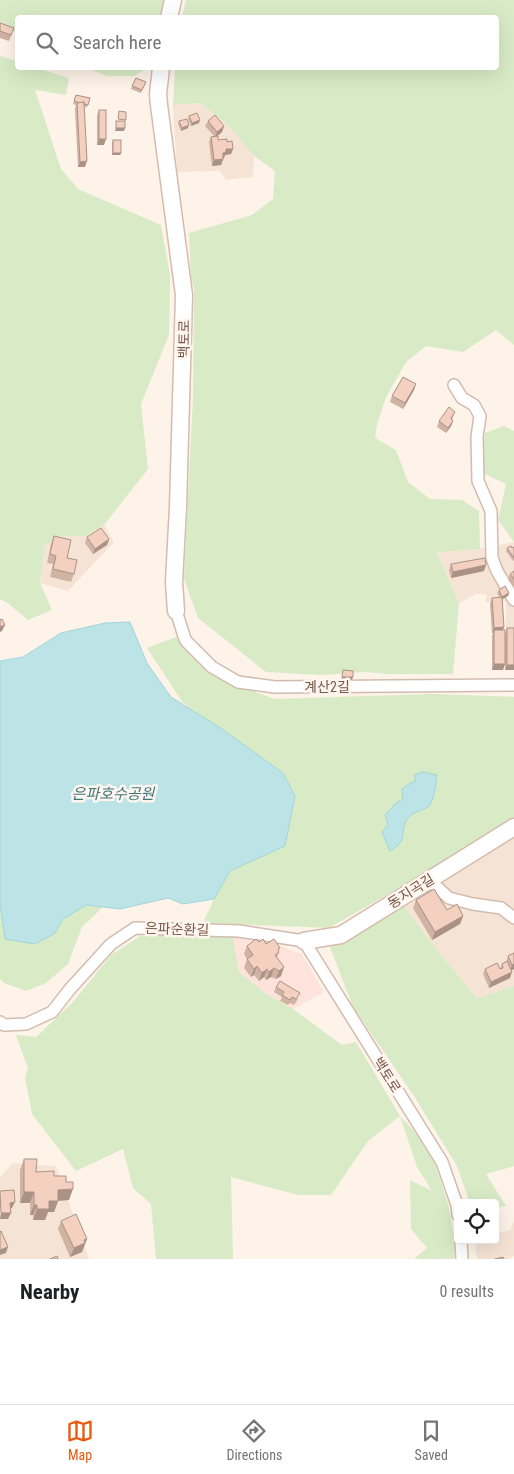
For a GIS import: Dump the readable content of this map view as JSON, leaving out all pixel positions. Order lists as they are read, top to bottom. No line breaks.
{"streets":{"street":["백토로","계산2길","동지곡길","은파순환길"]},"crossings":[["백토로","계산2길"],["백토로","동지곡길"],["백토로","은파순환길"],["동지곡길","은파순환길"]],"water":["은파호수공원"],"page":{"search":"Search here","heading":["Nearby","0 results"],"nav":["Map","Directions","Saved"]}}
